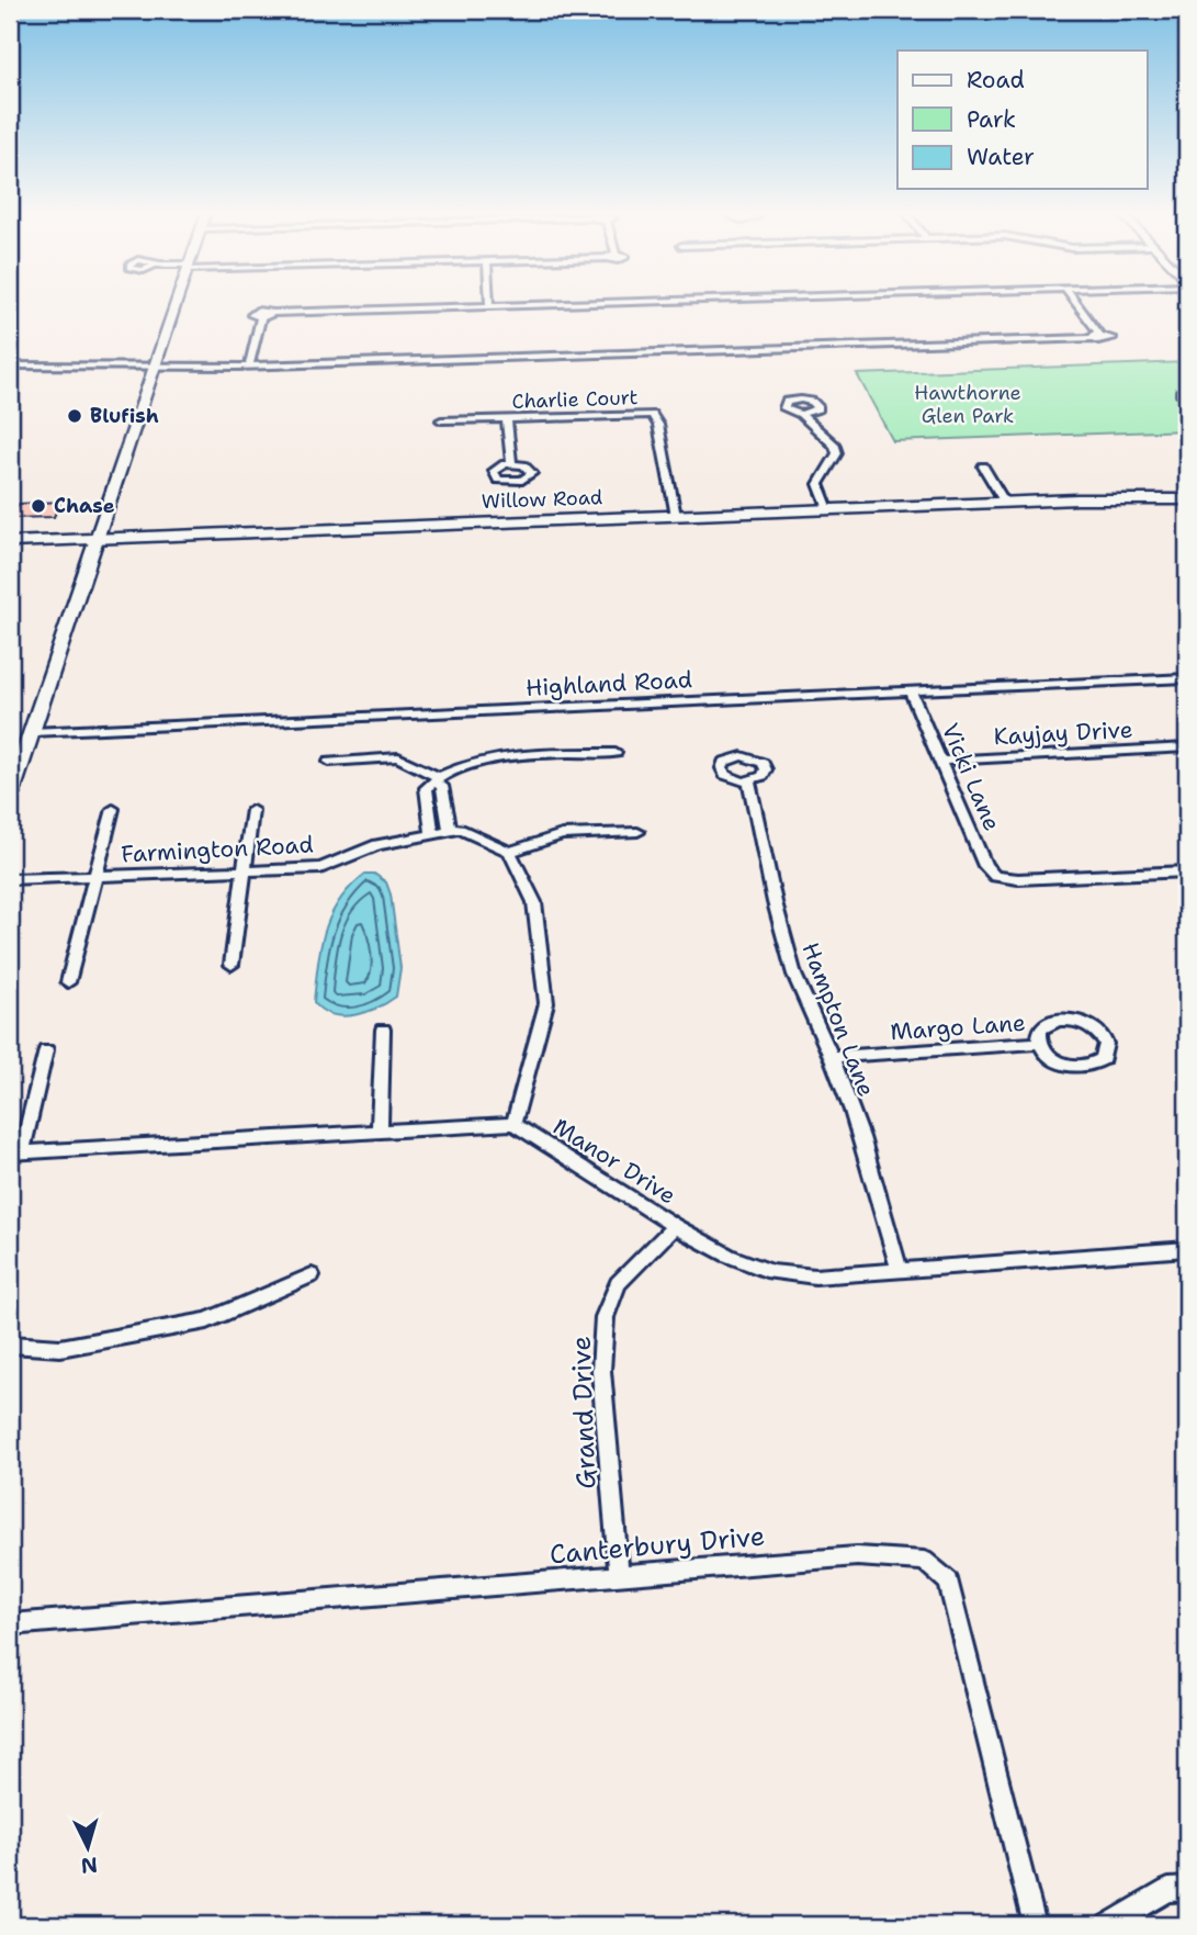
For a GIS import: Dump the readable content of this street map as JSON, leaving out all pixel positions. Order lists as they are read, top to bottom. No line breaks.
{"streets":{"main road":["Willow Road"],"street":["Charlie Court","Highland Road","Kayjay Drive","Vicki Lane","Farmington Road","Hampton Lane","Margo Lane","Manor Drive","Grand Drive","Canterbury Drive"]},"crossings":[["Charlie Court","Willow Road"],["Highland Road","Vicki Lane"],["Kayjay Drive","Vicki Lane"],["Hampton Lane","Margo Lane"],["Hampton Lane","Manor Drive"],["Manor Drive","Grand Drive"],["Grand Drive","Canterbury Drive"]],"parks":["Hawthorne Glen Park"],"places":["Blufish","Chase"],"legend":["Road","Park","Water"],"north":"bottom"}
